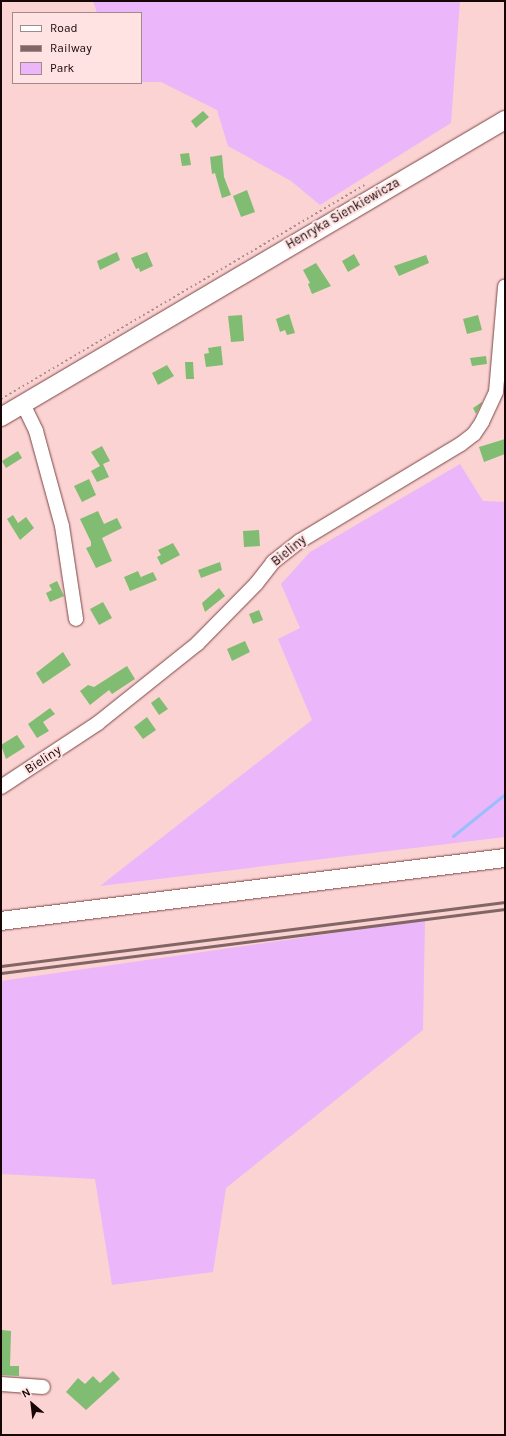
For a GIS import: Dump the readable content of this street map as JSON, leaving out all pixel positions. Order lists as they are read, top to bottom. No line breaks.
{"streets":{"main road":["Henryka Sienkiewicza"],"street":["Bieliny"]},"legend":["Road","Railway","Park"],"north":"top left"}
